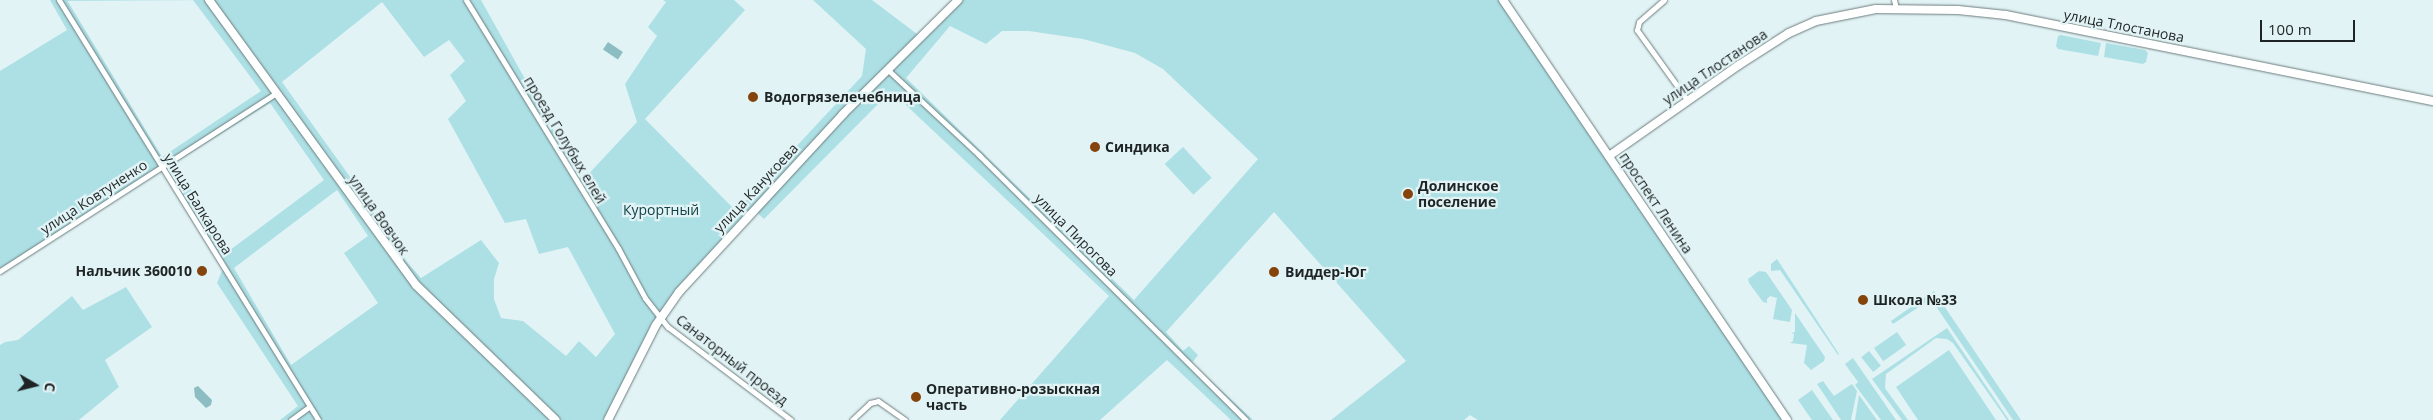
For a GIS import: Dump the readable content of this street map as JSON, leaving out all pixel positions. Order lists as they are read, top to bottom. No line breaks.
{"streets":{"street":["улица Тлостанова","проезд Голубых елей","улица Канукоева","улица Ковтуненко","проспект Ленина","улица Балкарова","улица Вовчок","улица Пирогова","Санаторный проезд"]},"crossings":[["улица Тлостанова","проспект Ленина"],["проезд Голубых елей","улица Канукоева"],["проезд Голубых елей","Санаторный проезд"],["улица Канукоева","улица Пирогова"],["улица Канукоева","Санаторный проезд"],["улица Ковтуненко","улица Балкарова"],["улица Ковтуненко","улица Вовчок"]],"parks":["Курортный"],"places":["Водогрязелечебница","Синдика","Долинское поселение","Нальчик 360010","Виддер-Юг","Школа №33","Оперативно-розыскная часть"],"scale_bar":"100 m","north":"right"}
